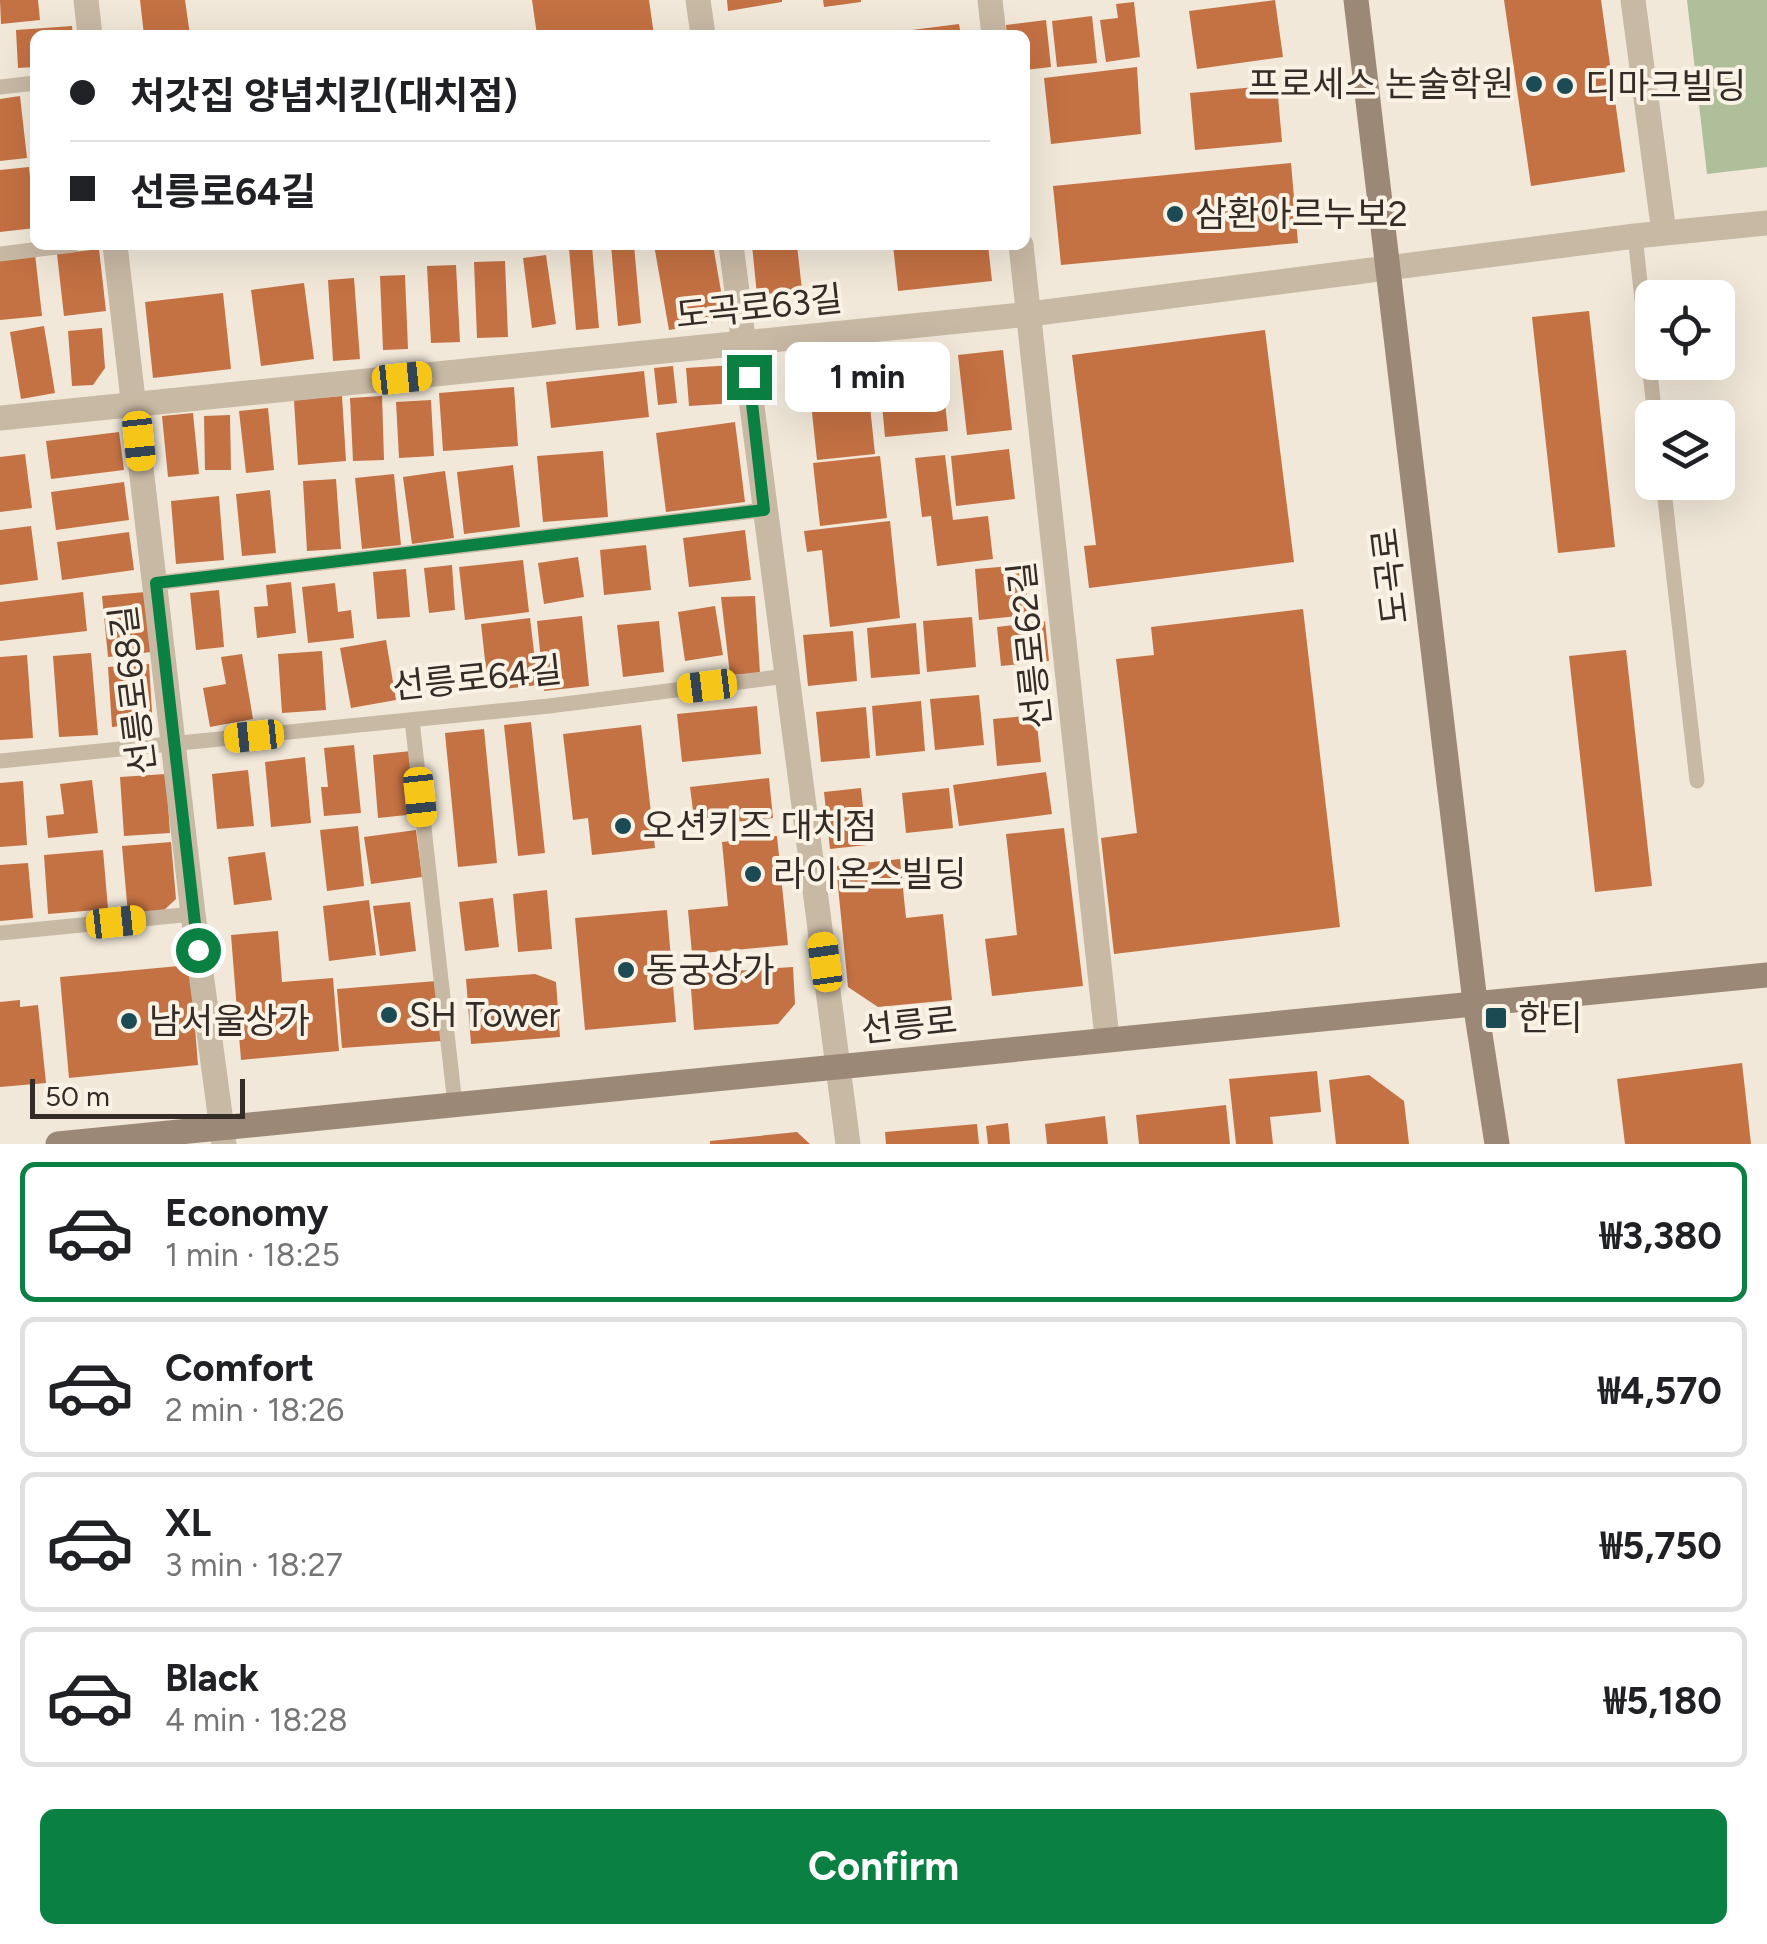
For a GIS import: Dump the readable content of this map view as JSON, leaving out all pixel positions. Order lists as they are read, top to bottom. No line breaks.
{"streets":{"main road":["도곡로","선릉로"],"street":["도곡로63길","선릉로62길","선릉로68길"],"lane":["선릉로64길"]},"crossings":[["도곡로63길","도곡로"],["도곡로63길","선릉로62길"],["도곡로63길","선릉로68길"],["도곡로","선릉로"],["선릉로62길","선릉로"],["선릉로64길","선릉로68길"],["선릉로68길","선릉로"]],"places":{"other":["프로세스 논술학원","디마크빌딩","삼환아르누보2","오션키즈 대치점","라이온스빌딩","동궁상가","SH Tower","남서울상가"],"transit":["한티"]},"scale_bar":"50 m","page":{"banner":["처갓집 양념치킨(대치점)","선릉로64길"],"bubble":"1 min","scale":"50 m","list":[{"name":"Economy","note":"1 min · 18:25","value":"₩3,380"},{"name":"Comfort","note":"2 min · 18:26","value":"₩4,570"},{"name":"XL","note":"3 min · 18:27","value":"₩5,750"},{"name":"Black","note":"4 min · 18:28","value":"₩5,180"}],"buttons":"Confirm"}}
